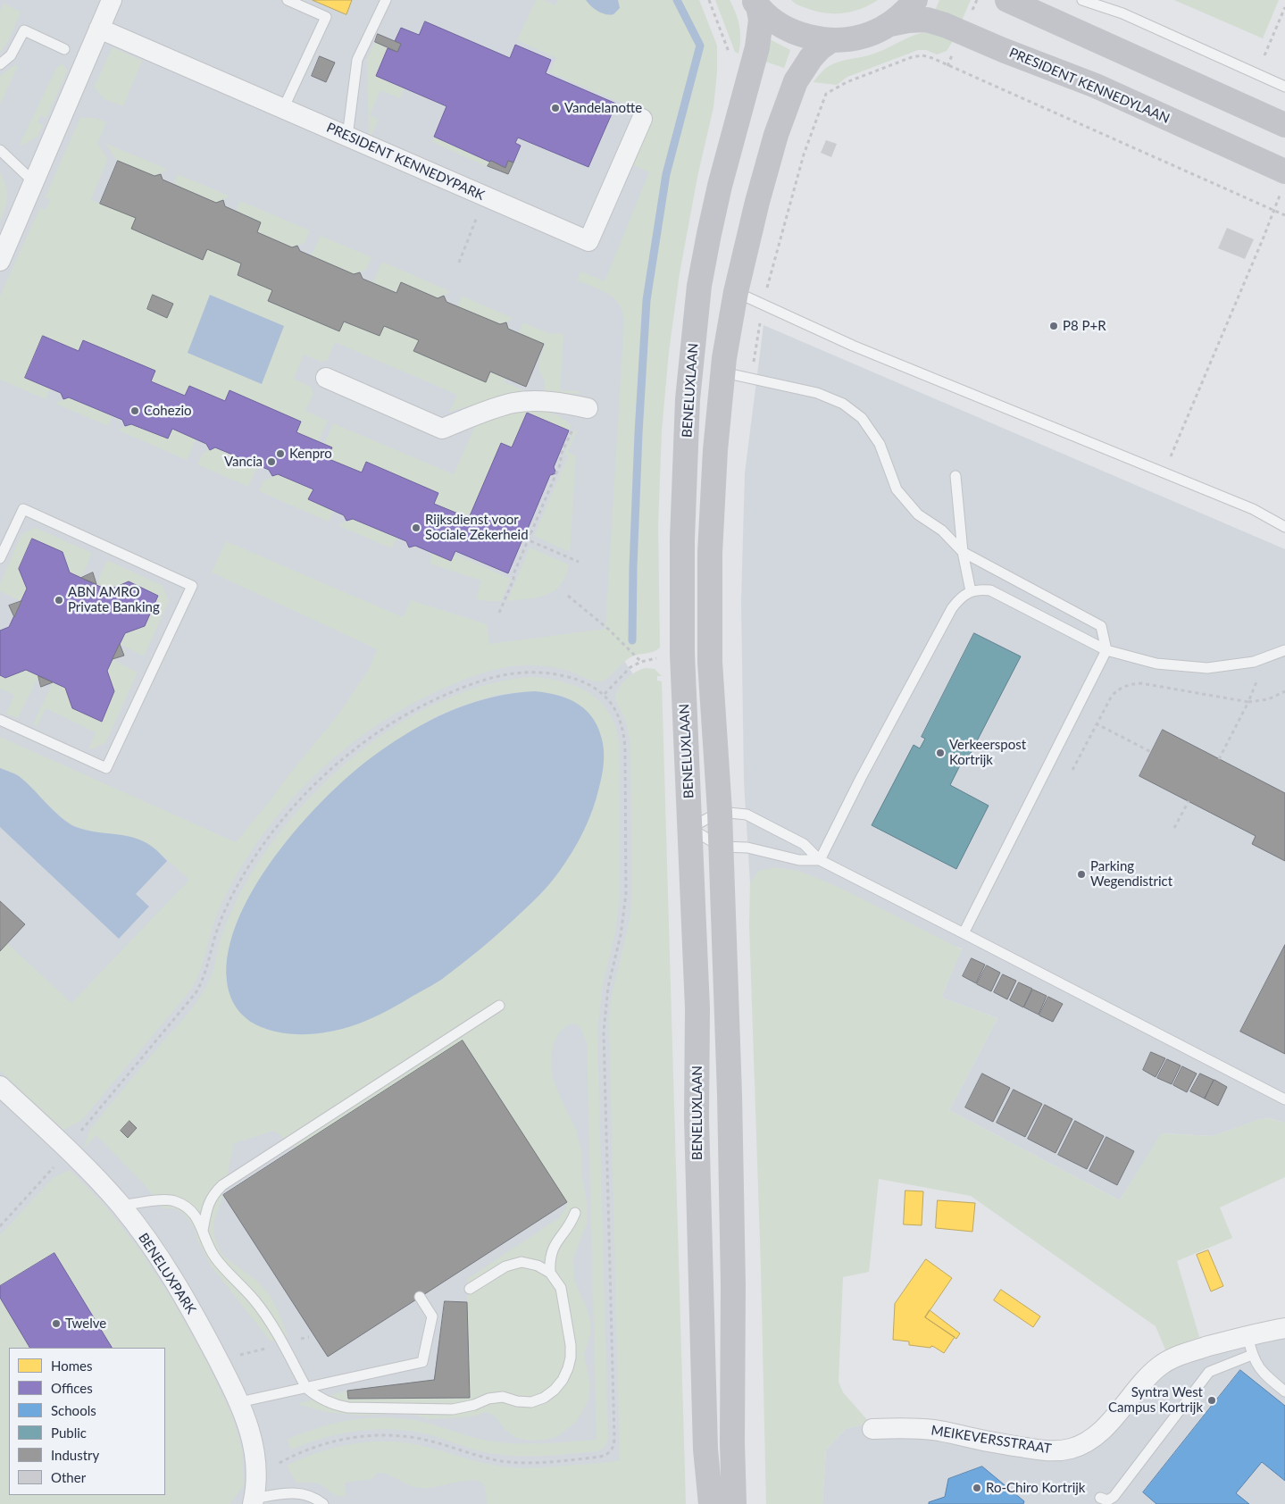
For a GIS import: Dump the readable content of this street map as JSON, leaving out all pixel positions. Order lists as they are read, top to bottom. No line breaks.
{"streets":{"main road":["PRESIDENT KENNEDYLAAN","BENELUXLAAN"],"street":["PRESIDENT KENNEDYPARK","BENELUXPARK","MEIKEVERSSTRAAT"]},"places":["Vandelanotte","P8 P+R","Cohezio","Kenpro","Vancia","Rijksdienst voor Sociale Zekerheid","ABN AMRO Private Banking","Verkeerspost Kortrijk","Parking Wegendistrict","Twelve","Syntra West Campus Kortrijk","Ro-Chiro Kortrijk"],"legend":["Homes","Offices","Schools","Public","Industry","Other"]}
